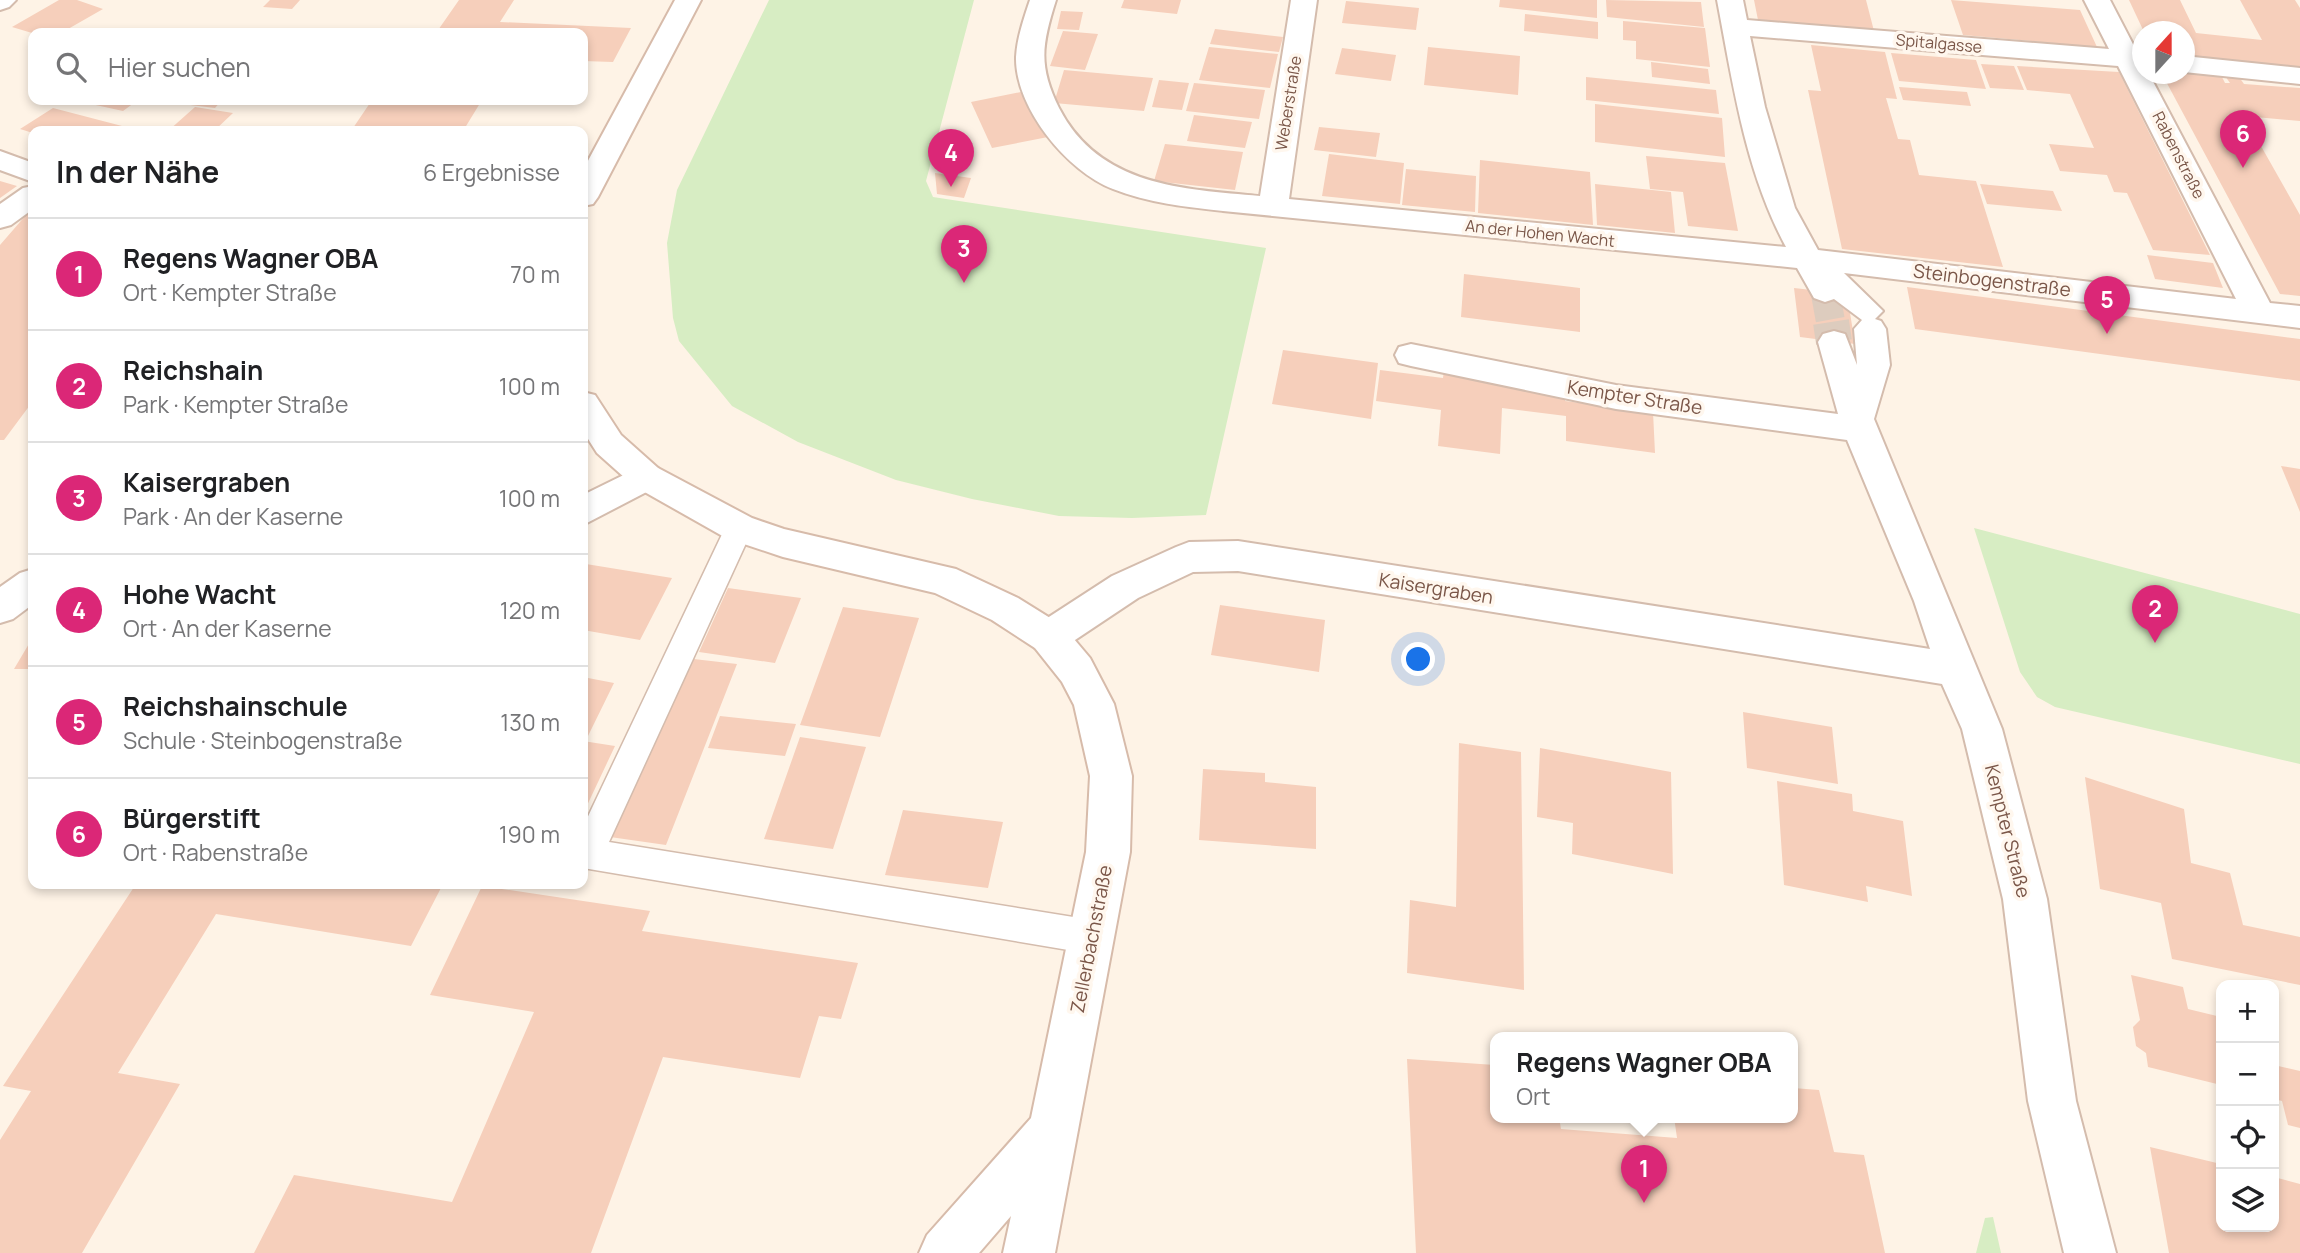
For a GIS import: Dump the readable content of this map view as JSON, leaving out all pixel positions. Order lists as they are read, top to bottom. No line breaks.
{"streets":{"street":["Spitalgasse","Weberstraße","Rabenstraße","An der Hohen Wacht","Steinbogenstraße","Kempter Straße","Kaisergraben","Zellerbachstraße"]},"crossings":[["Weberstraße","An der Hohen Wacht"],["Rabenstraße","Steinbogenstraße"],["An der Hohen Wacht","Steinbogenstraße"],["Kempter Straße","Kaisergraben"],["Kaisergraben","Zellerbachstraße"]],"north":"top","page":{"search":"Hier suchen","pins":["6","4","3","5","2","1"],"heading":["In der Nähe","6 Ergebnisse"],"list":[{"mark":"1","name":"Regens Wagner OBA","note":"Ort · Kempter Straße","value":"70 m"},{"mark":"2","name":"Reichshain","note":"Park · Kempter Straße","value":"100 m"},{"mark":"3","name":"Kaisergraben","note":"Park · An der Kaserne","value":"100 m"},{"mark":"4","name":"Hohe Wacht","note":"Ort · An der Kaserne","value":"120 m"},{"mark":"5","name":"Reichshainschule","note":"Schule · Steinbogenstraße","value":"130 m"},{"mark":"6","name":"Bürgerstift","note":"Ort · Rabenstraße","value":"190 m"}],"map_buttons":["+","−"],"popup":["Regens Wagner OBA","Ort"]}}
